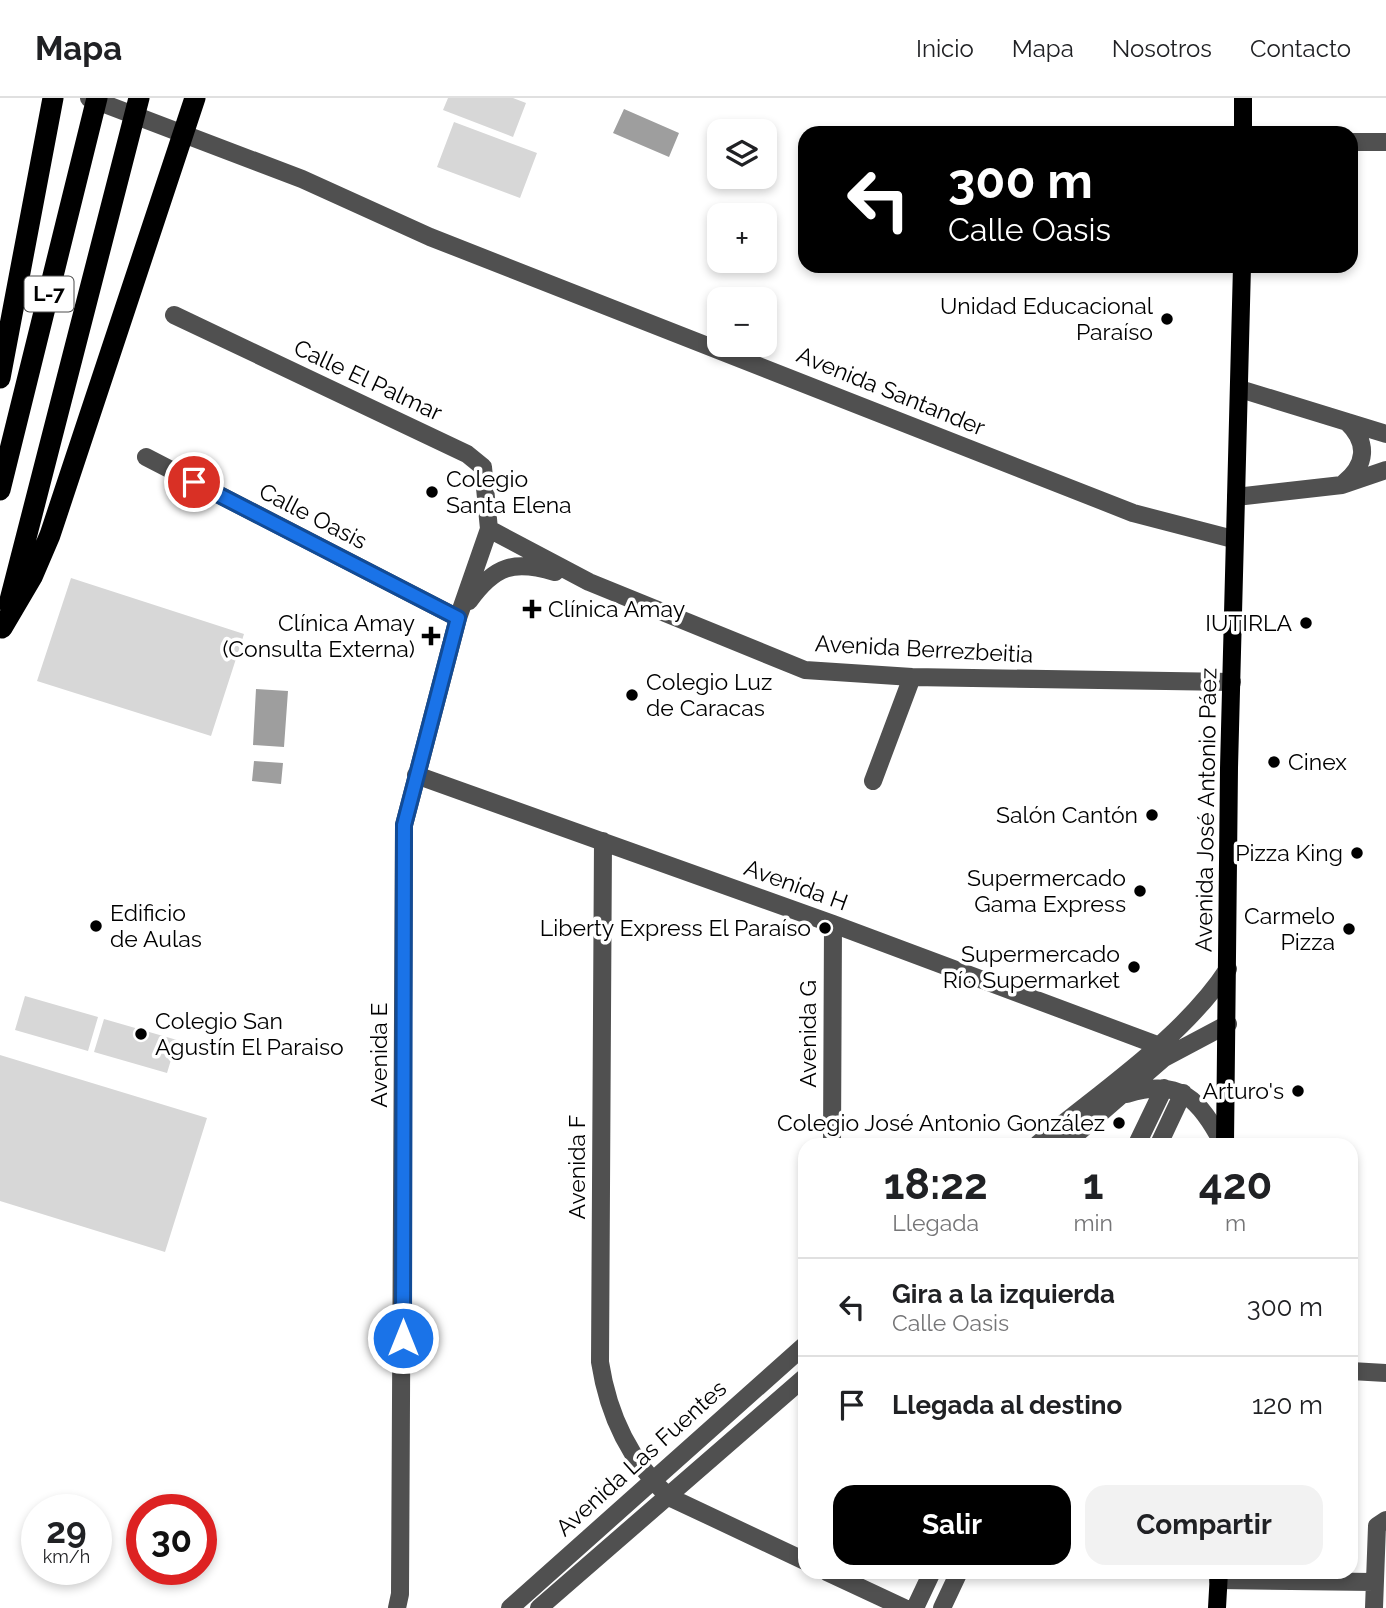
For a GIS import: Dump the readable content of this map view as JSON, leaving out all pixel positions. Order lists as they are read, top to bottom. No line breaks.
{"streets":{"highway":["L-7"],"main road":["Avenida José Antonio Páez"],"street":["Calle El Palmar","Avenida Santander","Calle Oasis","Avenida Berrezbeitia","Avenida H","Avenida G","Avenida E","Avenida F","Avenida Las Fuentes"]},"crossings":[["Calle El Palmar","Avenida Berrezbeitia"],["Calle El Palmar","Avenida E"],["Avenida Santander","Avenida José Antonio Páez"],["Calle Oasis","Avenida Berrezbeitia"],["Calle Oasis","Avenida E"],["Avenida Berrezbeitia","Avenida José Antonio Páez"],["Avenida Berrezbeitia","Avenida E"],["Avenida H","Avenida G"],["Avenida H","Avenida E"],["Avenida H","Avenida F"],["Avenida F","Avenida Las Fuentes"]],"places":{"other":["Unidad Educacional Paraíso","Colegio Santa Elena","IUTIRLA","Colegio Luz de Caracas","Cinex","Salón Cantón","Pizza King","Supermercado Gama Express","Edificio de Aulas","Liberty Express El Paraíso","Carmelo Pizza","Supermercado Río Supermarket","Colegio San Agustín El Paraiso","Arturo's","Colegio José Antonio González"],"health":["Clínica Amay","Clínica Amay (Consulta Externa)"]},"page":{"header":"Mapa","nav":["Inicio","Mapa","Nosotros","Contacto"],"map_buttons":["+","−"],"turn":["300 m","Calle Oasis"],"eta":["18:22","Llegada","1","min","420","m"],"list":[{"name":"Gira a la izquierda","note":"Calle Oasis","value":"300 m"},{"name":"Llegada al destino","value":"120 m"}],"buttons":["Salir","Compartir"],"speed":"29 km/h","limit":"30"}}
